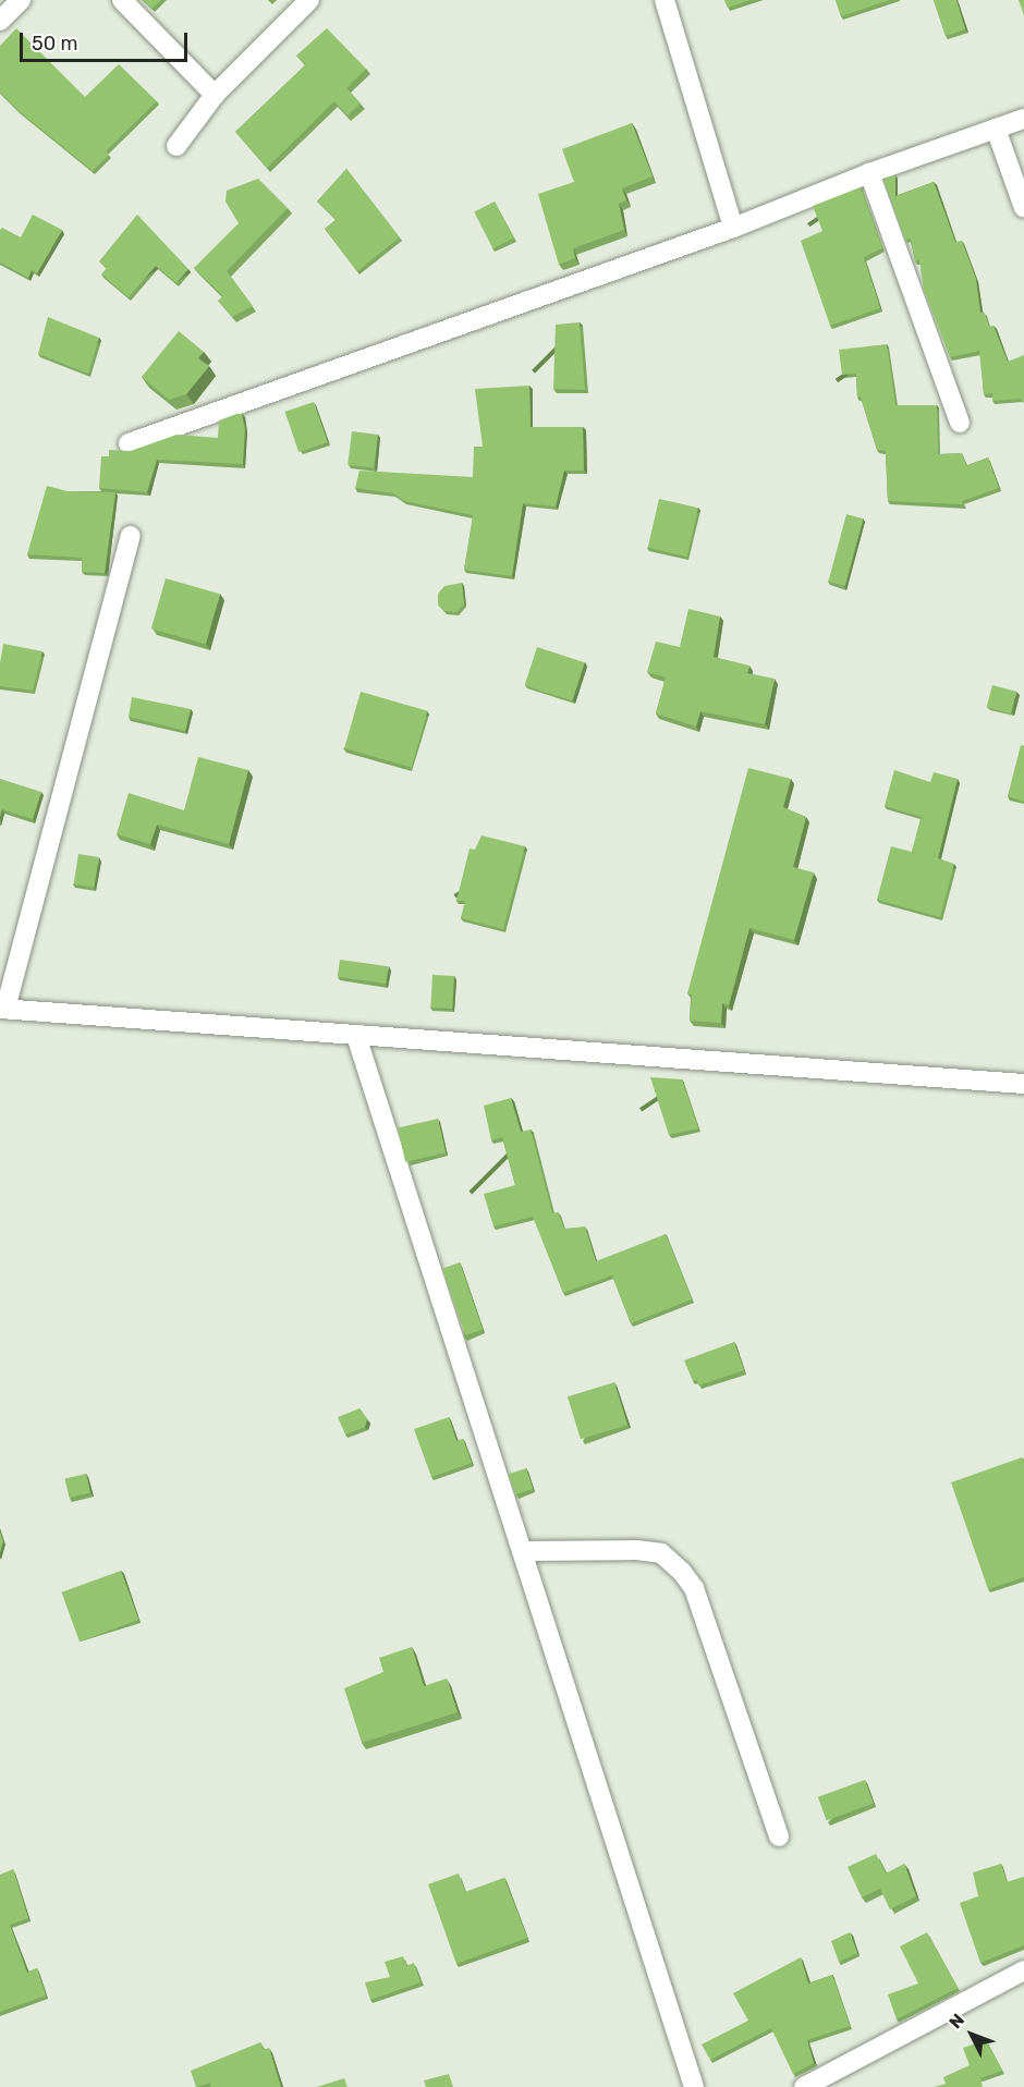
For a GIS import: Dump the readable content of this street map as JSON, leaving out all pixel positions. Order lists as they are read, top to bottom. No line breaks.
{"scale_bar":"50 m","north":"top left"}
